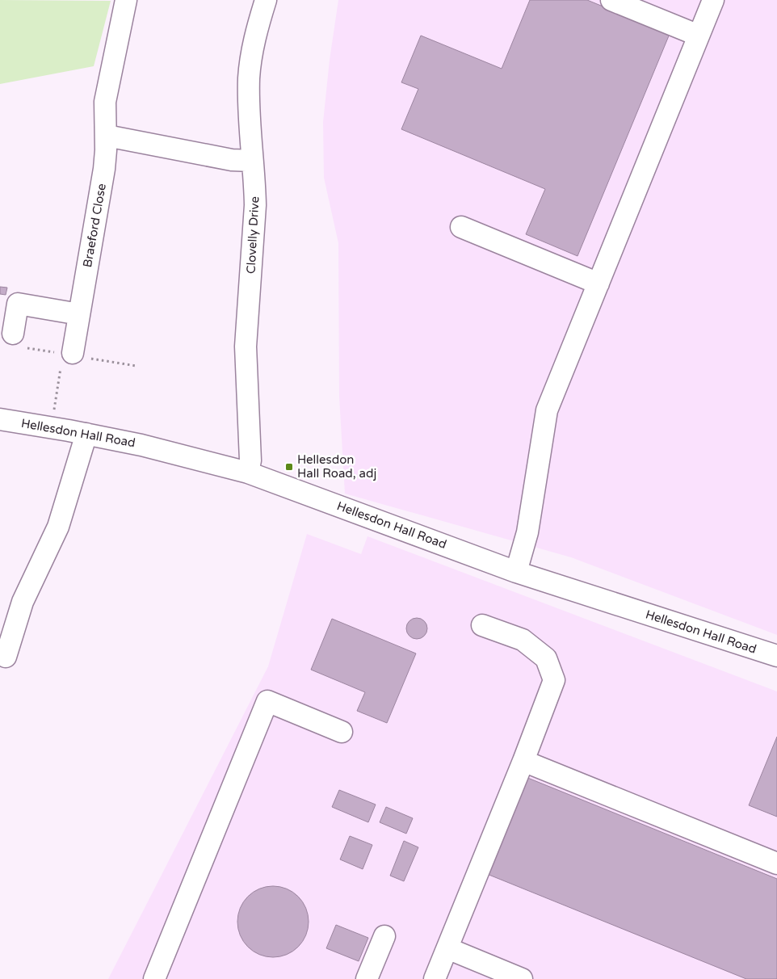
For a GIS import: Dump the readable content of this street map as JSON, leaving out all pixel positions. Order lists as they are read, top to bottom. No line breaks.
{"streets":{"street":["Braeford Close","Clovelly Drive","Hellesdon Hall Road"]},"crossings":[["Clovelly Drive","Hellesdon Hall Road"]],"places":{"transit":["Hellesdon Hall Road, adj"]}}
